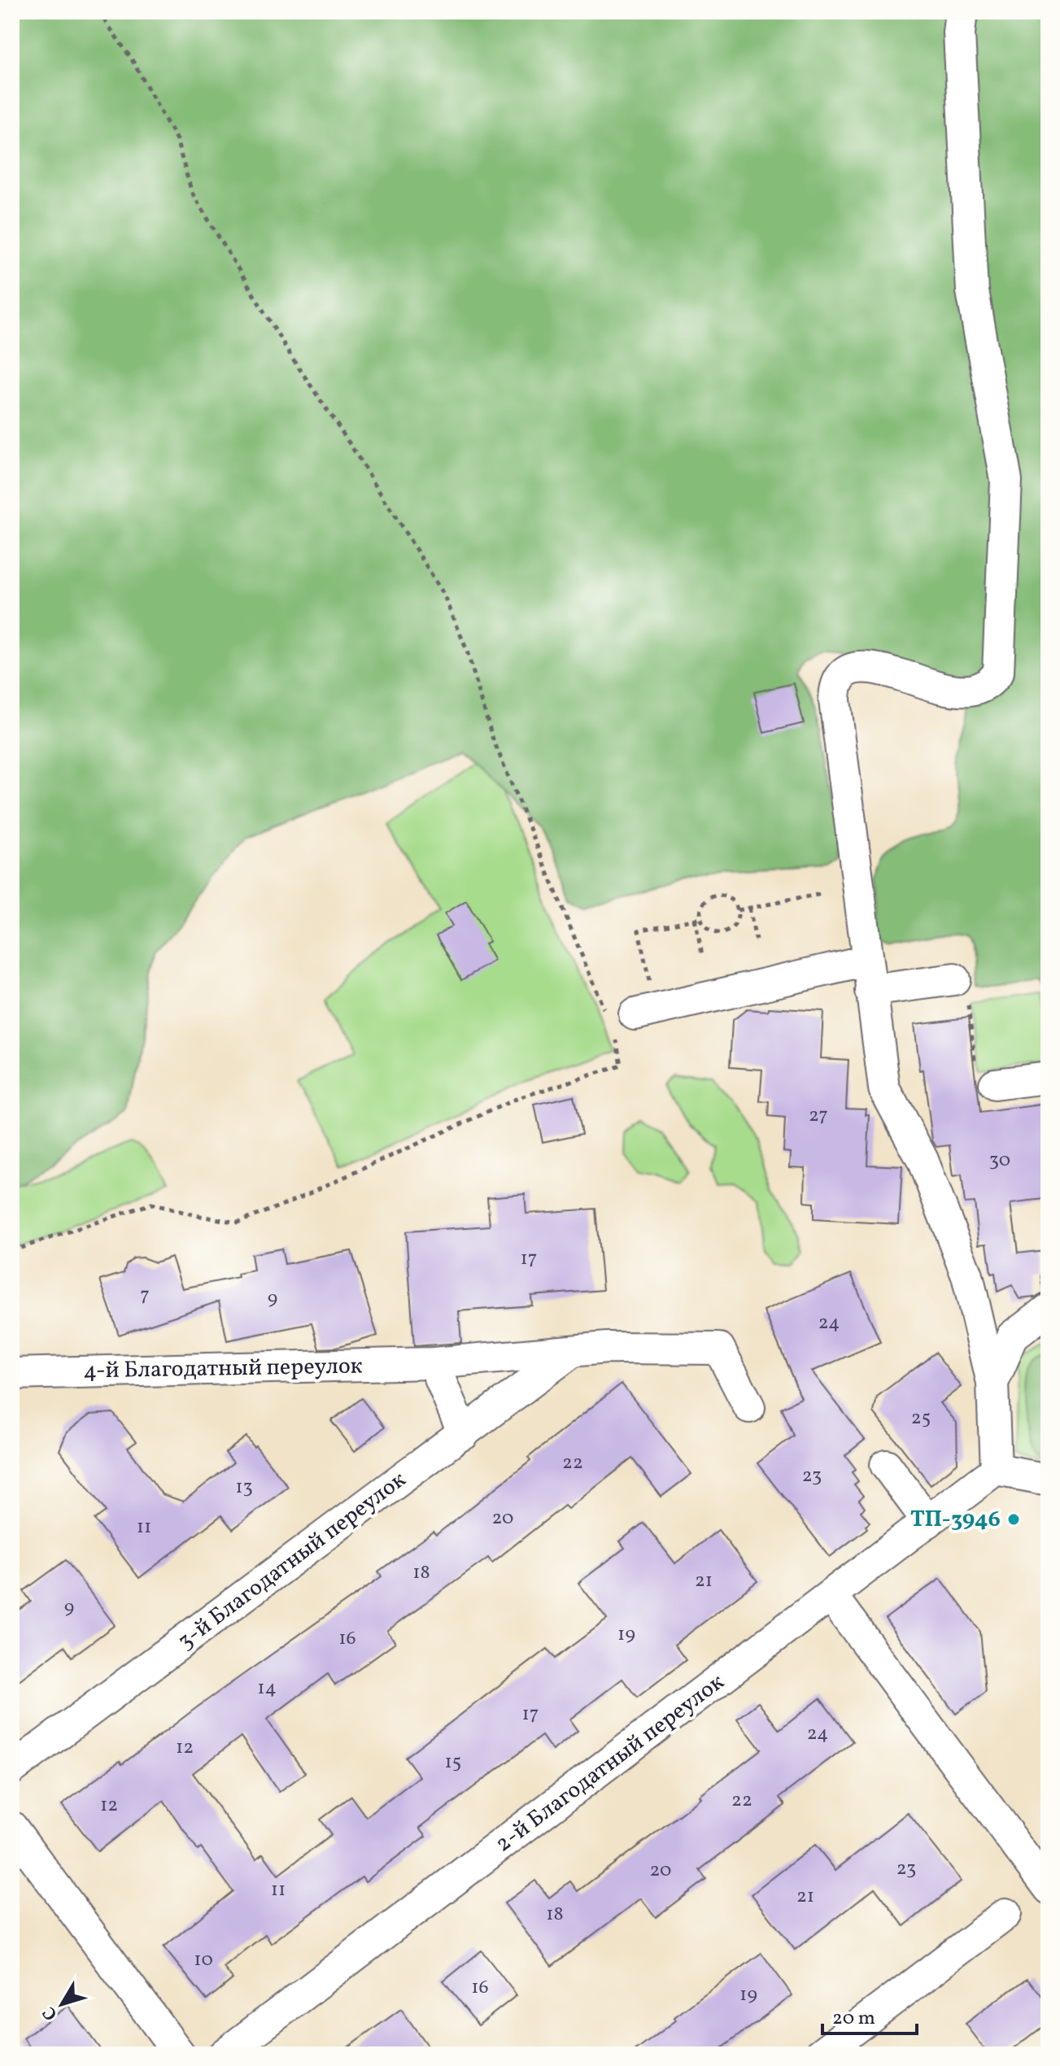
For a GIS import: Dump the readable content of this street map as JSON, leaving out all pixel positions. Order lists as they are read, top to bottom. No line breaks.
{"streets":{"street":["4-й Благодатный переулок","3-й Благодатный переулок","2-й Благодатный переулок"]},"crossings":[["4-й Благодатный переулок","3-й Благодатный переулок"]],"places":["ТП-3946"],"house_numbers":["27","30","17","7","9","24","25","22","23","13","20","11","18","21","9","19","16","14","17","24","12","15","22","12","23","20","11","21","18","10","16","19"],"scale_bar":"20 m","north":"bottom left"}
